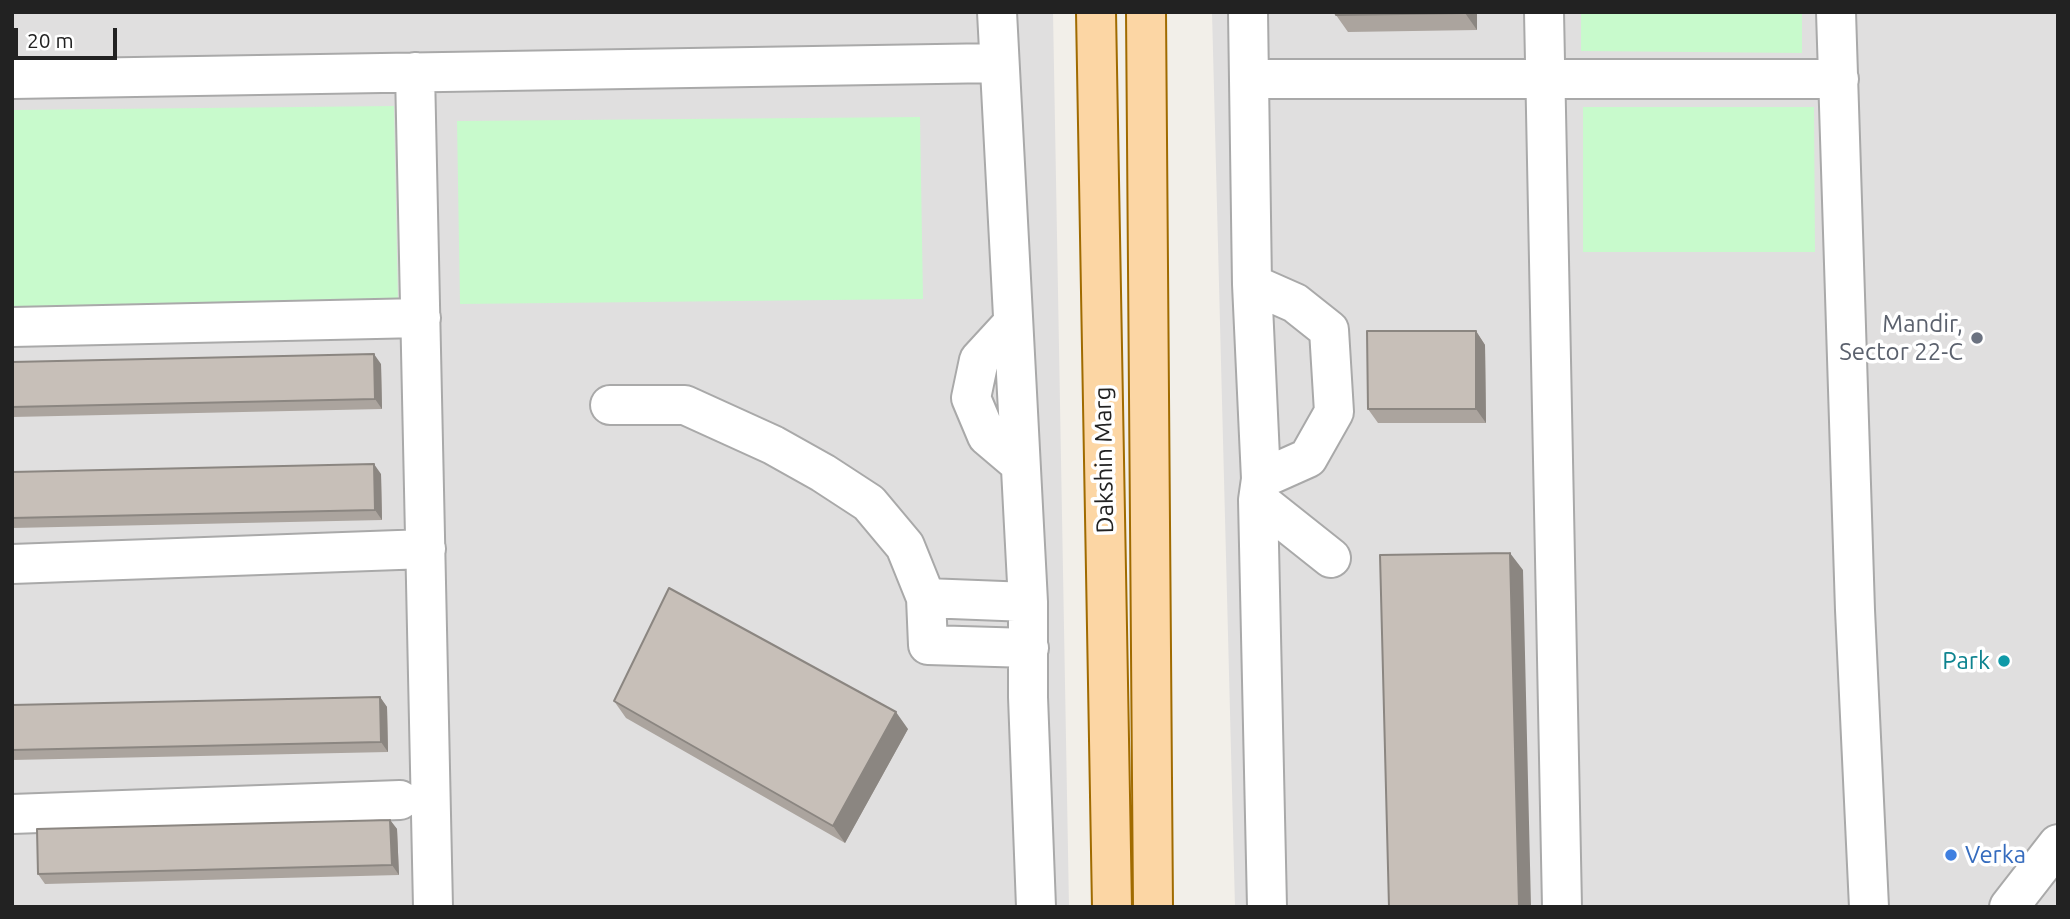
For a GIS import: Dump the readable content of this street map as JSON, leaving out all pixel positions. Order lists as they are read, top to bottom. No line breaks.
{"streets":{"main road":["Dakshin Marg"]},"places":["Mandir, Sector 22-C","Park","Verka"],"scale_bar":"20 m"}
